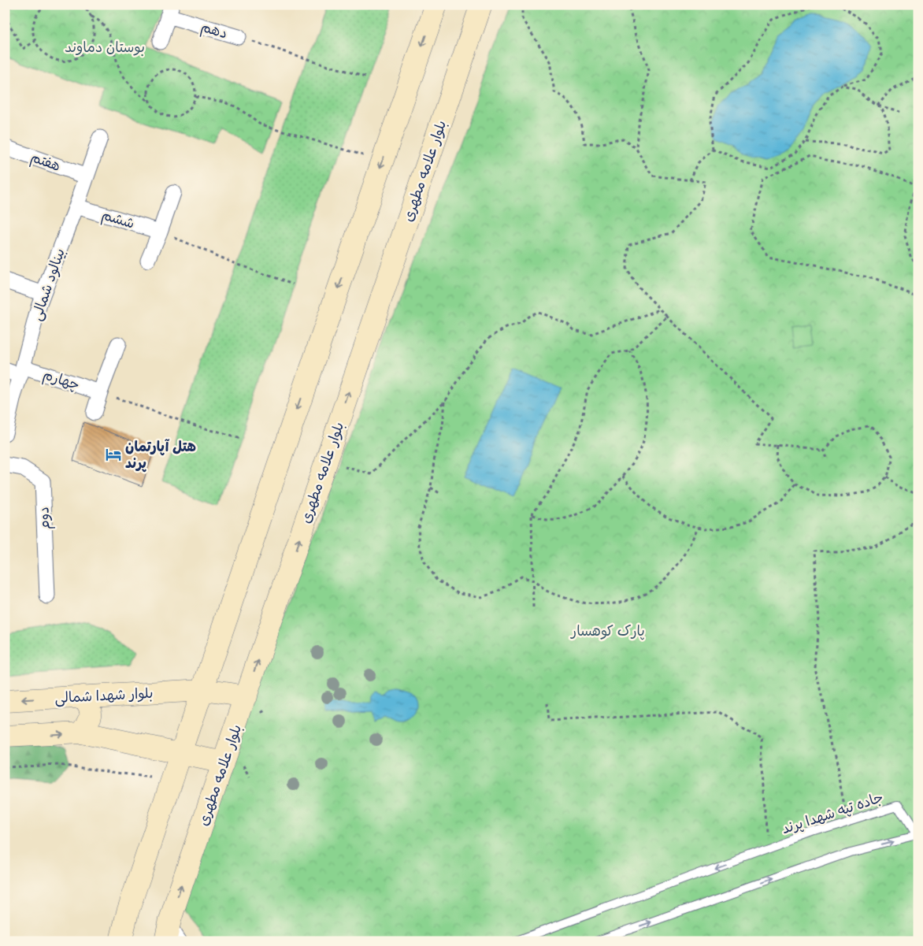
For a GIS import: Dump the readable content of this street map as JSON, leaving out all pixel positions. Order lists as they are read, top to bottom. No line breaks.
{"streets":{"main road":["بلوار علامه مطهری","بلوار شهدا شمالی"],"street":["دهم","هفتم","ششم","بینالود شمالی","چهارم","دوم"],"lane":["جاده تپه شهدا پرند"]},"crossings":[["هفتم","بینالود شمالی"],["بلوار علامه مطهری","بلوار شهدا شمالی"],["ششم","بینالود شمالی"],["بینالود شمالی","چهارم"]],"parks":["بوستان دماوند","پارک کوهسار"],"places":{"hotel":["هتل آپارتمان پرند"]}}
